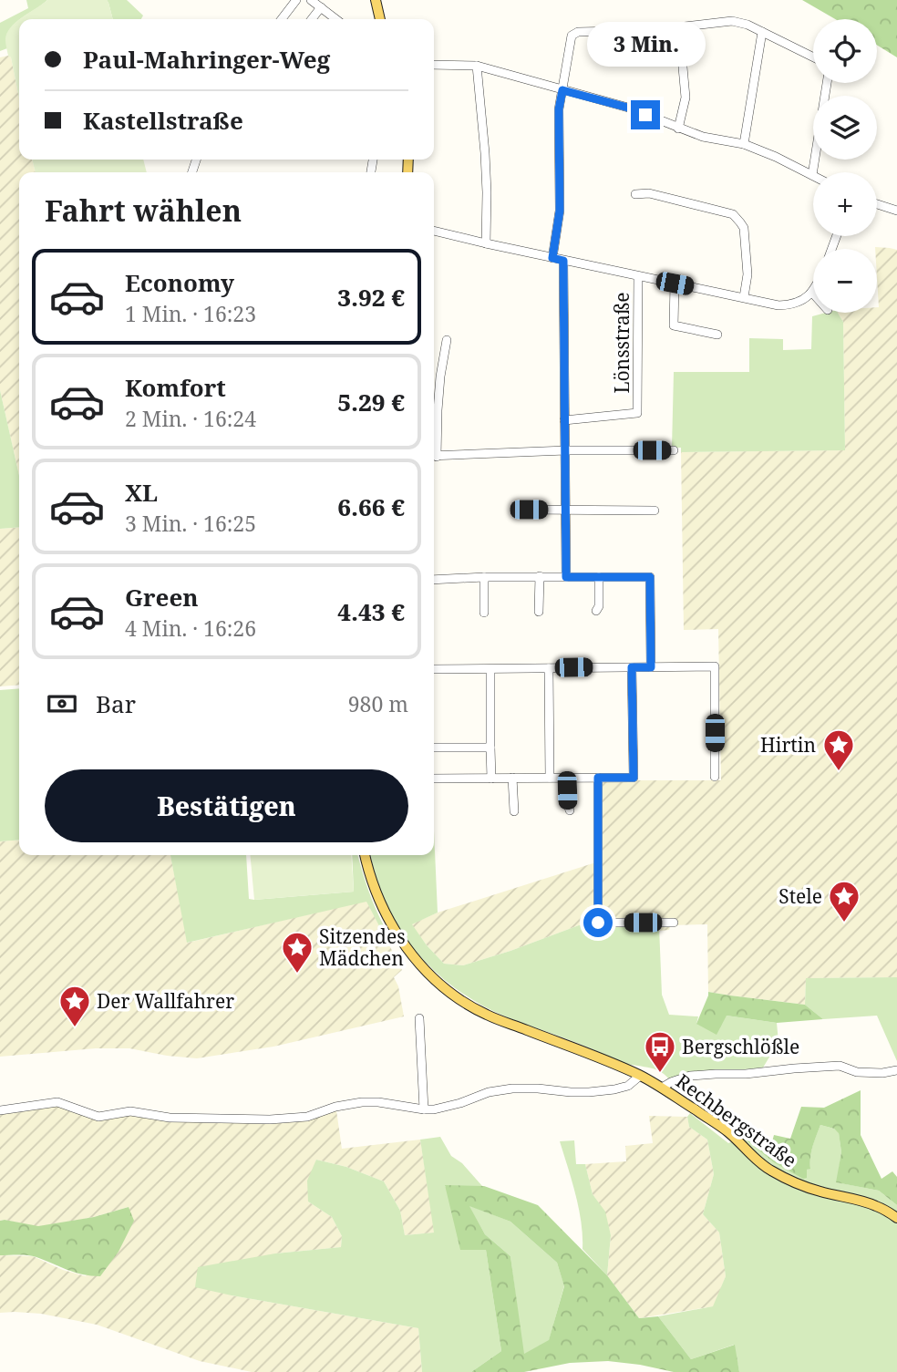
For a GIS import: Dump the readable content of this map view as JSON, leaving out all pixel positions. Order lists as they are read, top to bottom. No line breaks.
{"streets":{"main road":["Rechbergstraße"],"street":["Lönsstraße"]},"places":{"place":["Hirtin","Stele","Sitzendes Mädchen","Der Wallfahrer"],"bus stop":["Bergschlößle"]},"page":{"map_buttons":["+","−"],"banner":["Paul-Mahringer-Weg","Kastellstraße"],"bubble":"3 Min.","heading":"Fahrt wählen","list":[{"name":"Economy","note":"1 Min. · 16:23","value":"3.92 €"},{"name":"Komfort","note":"2 Min. · 16:24","value":"5.29 €"},{"name":"XL","note":"3 Min. · 16:25","value":"6.66 €"},{"name":"Green","note":"4 Min. · 16:26","value":"4.43 €"}],"pay":["Bar","980 m"],"buttons":"Bestätigen"}}
